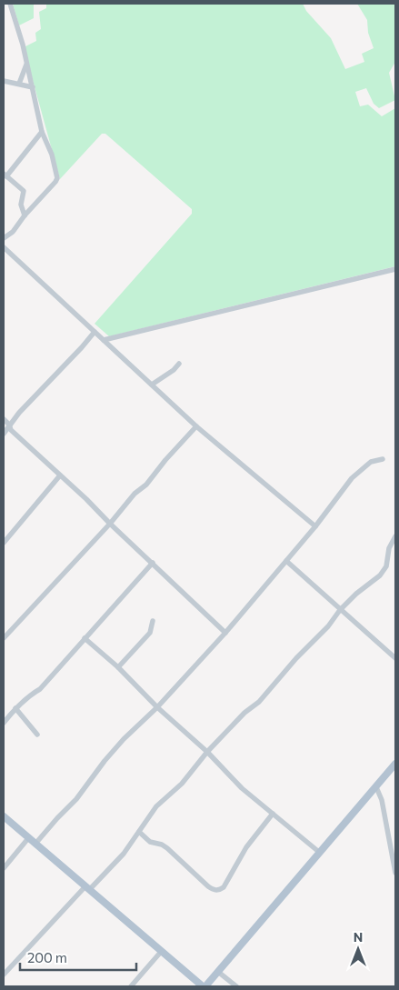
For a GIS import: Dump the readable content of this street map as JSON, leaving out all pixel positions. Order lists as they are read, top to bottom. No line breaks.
{"scale_bar":"200 m","north":"top"}
